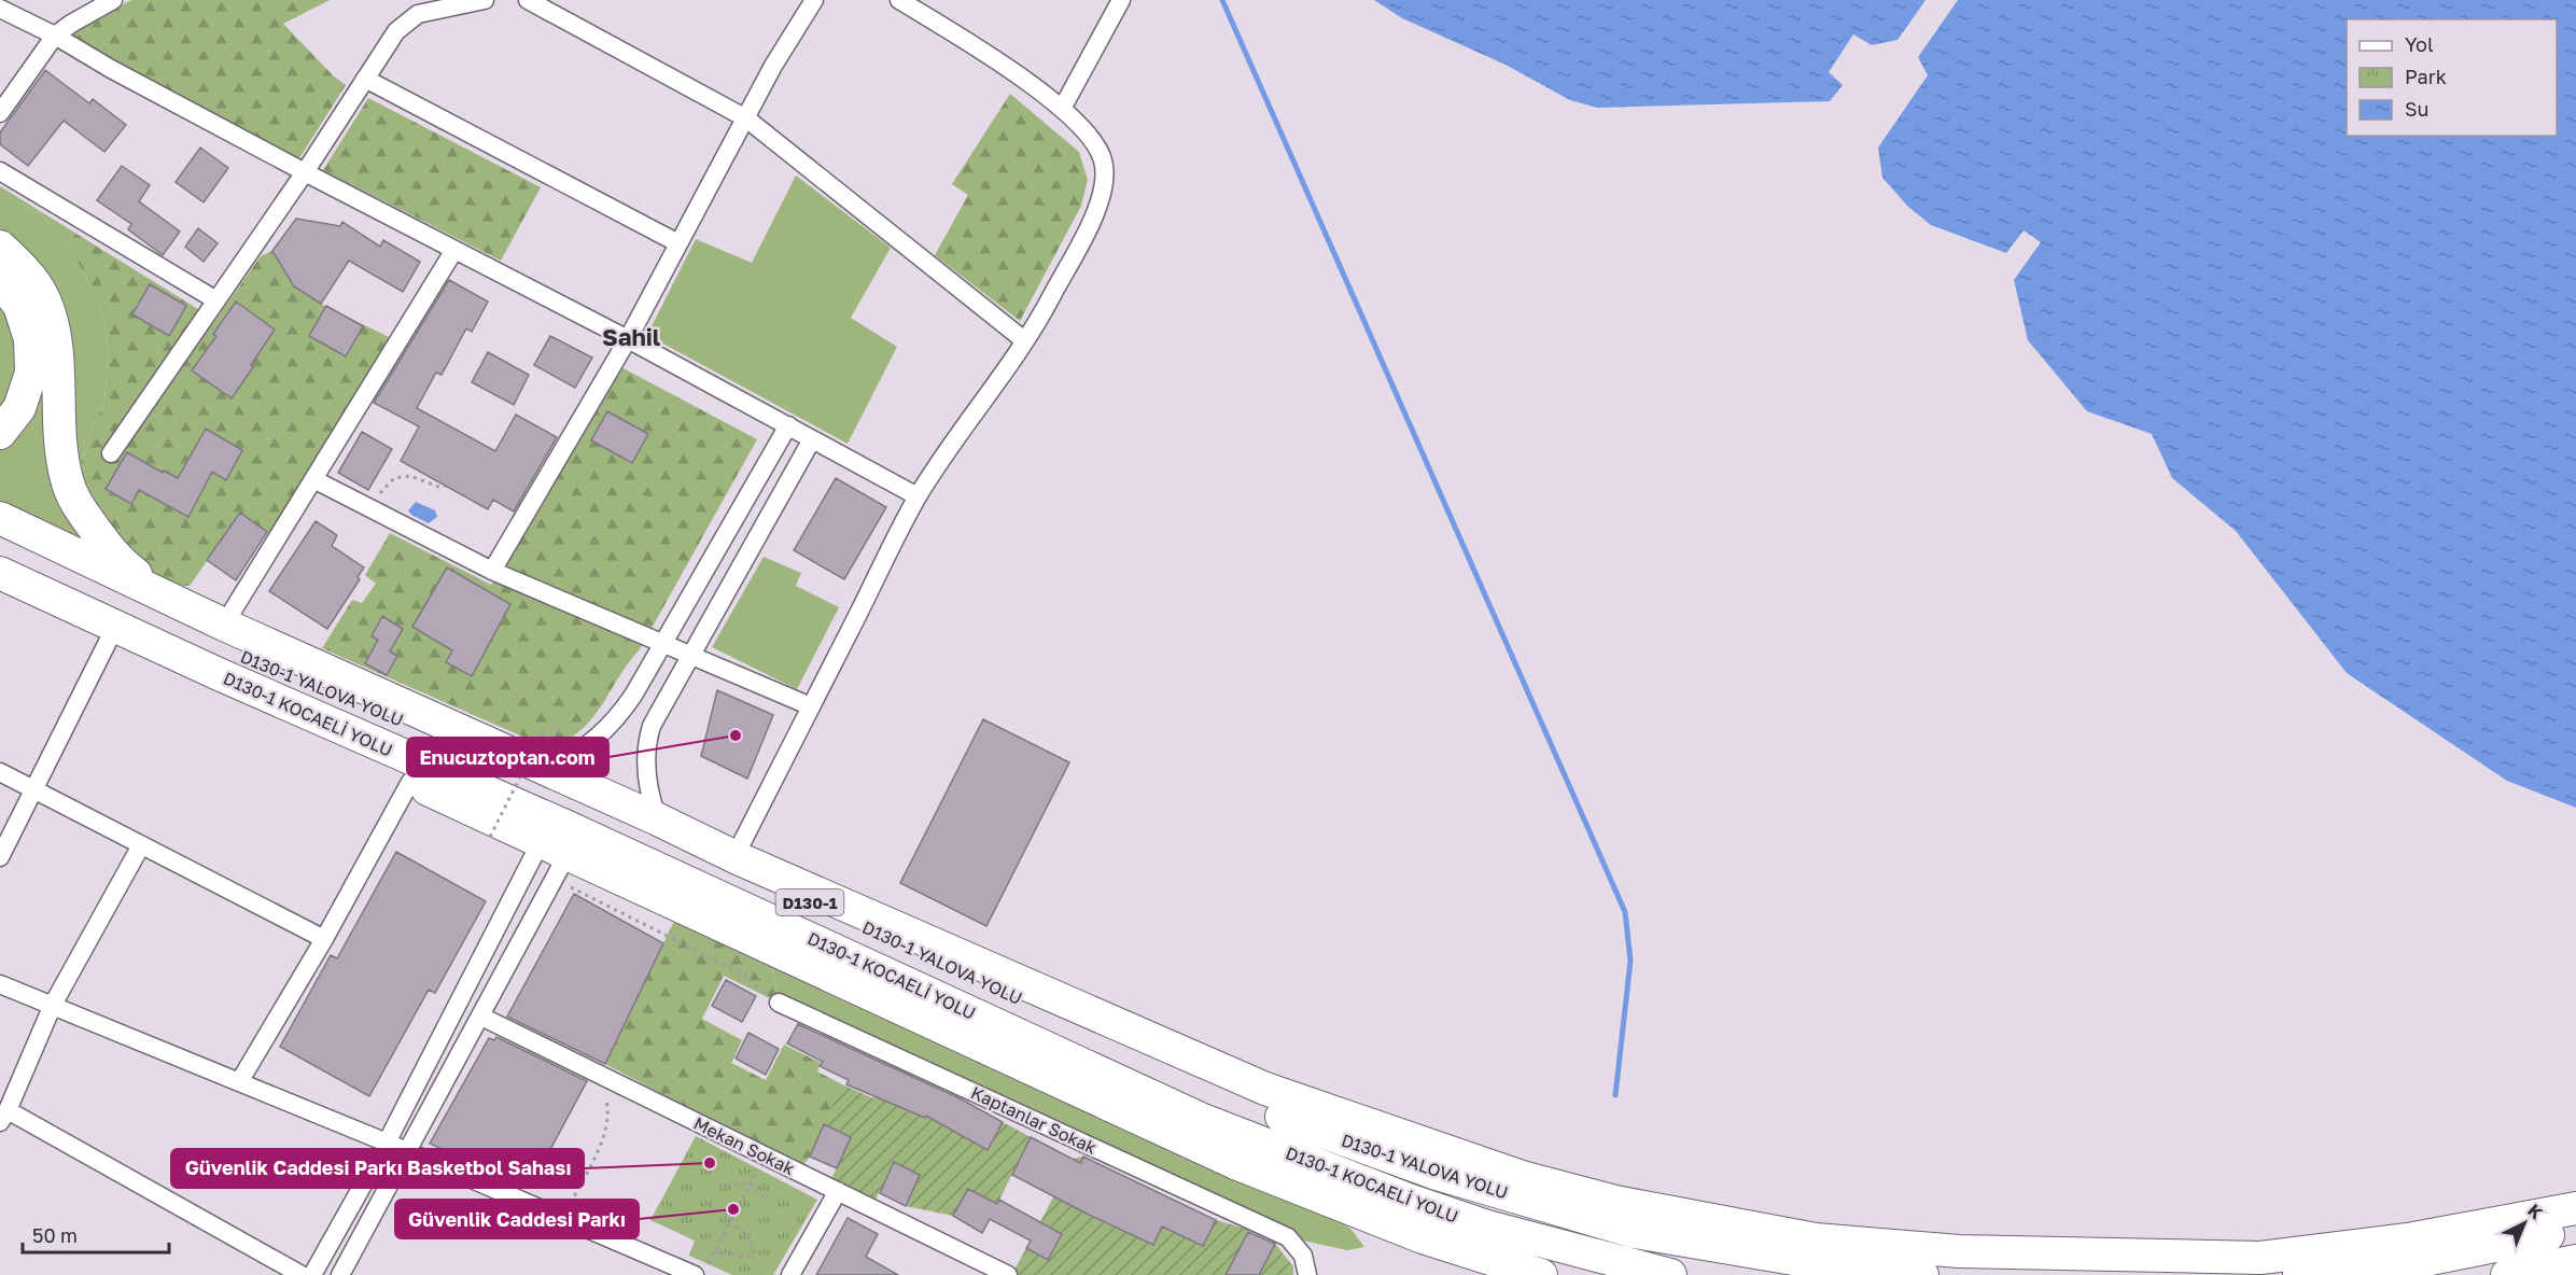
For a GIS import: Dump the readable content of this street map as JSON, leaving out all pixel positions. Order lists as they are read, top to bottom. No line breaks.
{"streets":{"highway":["D130-1 YALOVA YOLU","D130-1 KOCAELİ YOLU","D130-1"],"street":["Kaptanlar Sokak","Mekan Sokak"]},"districts":["Sahil"],"places":["Enucuztoptan.com","Güvenlik Caddesi Parkı Basketbol Sahası","Güvenlik Caddesi Parkı"],"legend":["Yol","Park","Su"],"scale_bar":"50 m","north":"top right"}
